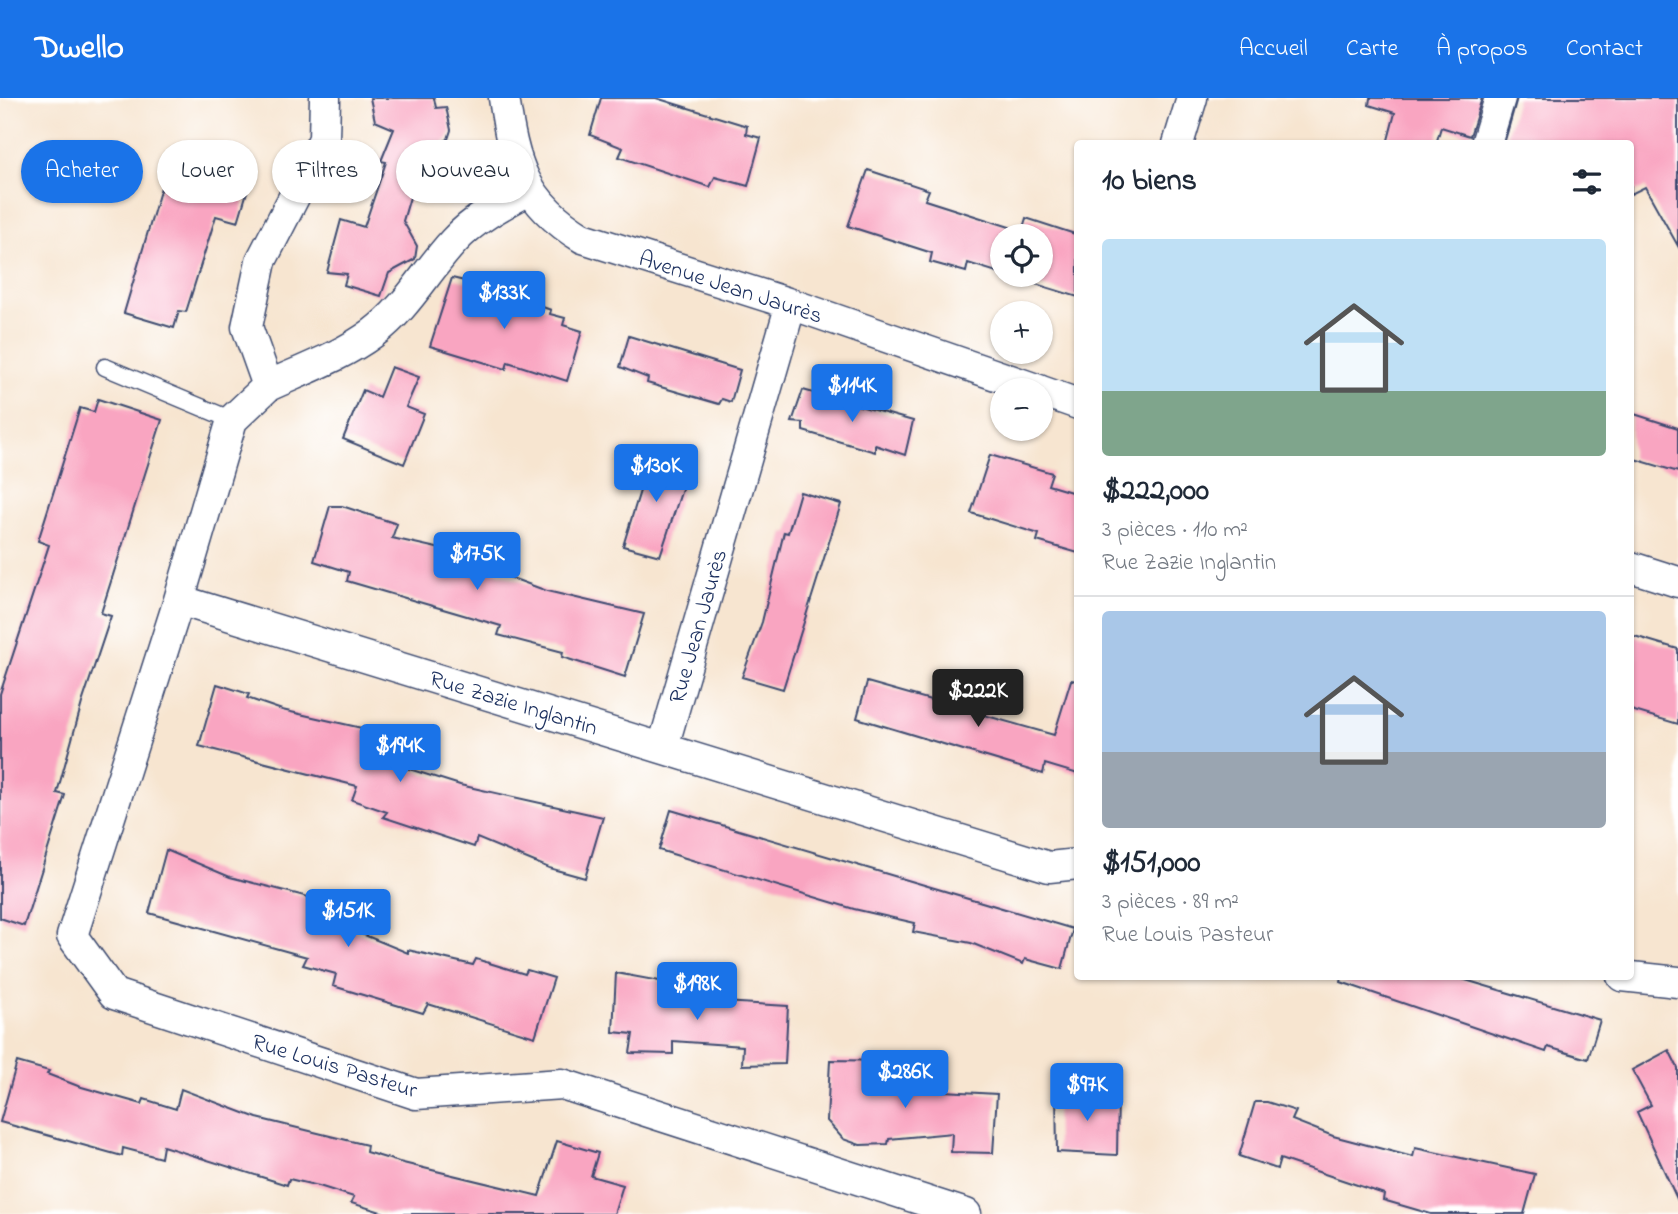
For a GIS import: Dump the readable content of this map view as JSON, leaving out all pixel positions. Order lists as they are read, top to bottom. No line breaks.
{"streets":{"street":["Avenue Jean Jaurès","Rue Jean Jaurès","Rue Zazie Inglantin","Rue Louis Pasteur"]},"crossings":[["Avenue Jean Jaurès","Rue Jean Jaurès"],["Rue Jean Jaurès","Rue Zazie Inglantin"],["Rue Zazie Inglantin","Rue Louis Pasteur"]],"page":{"header":"Dwello","nav":["Accueil","Carte","À propos","Contact"],"chip":["Acheter","Louer","Filtres","Nouveau"],"heading":"10 biens","map_buttons":["+","−"],"list":[{"name":"$222,000","note":"3 pièces · 110 m² · Rue Zazie Inglantin"},{"name":"$151,000","note":"3 pièces · 89 m² · Rue Louis Pasteur"}],"price":["$133K","$114K","$130K","$175K","$222K","$194K","$151K","$198K","$286K","$97K"]}}
